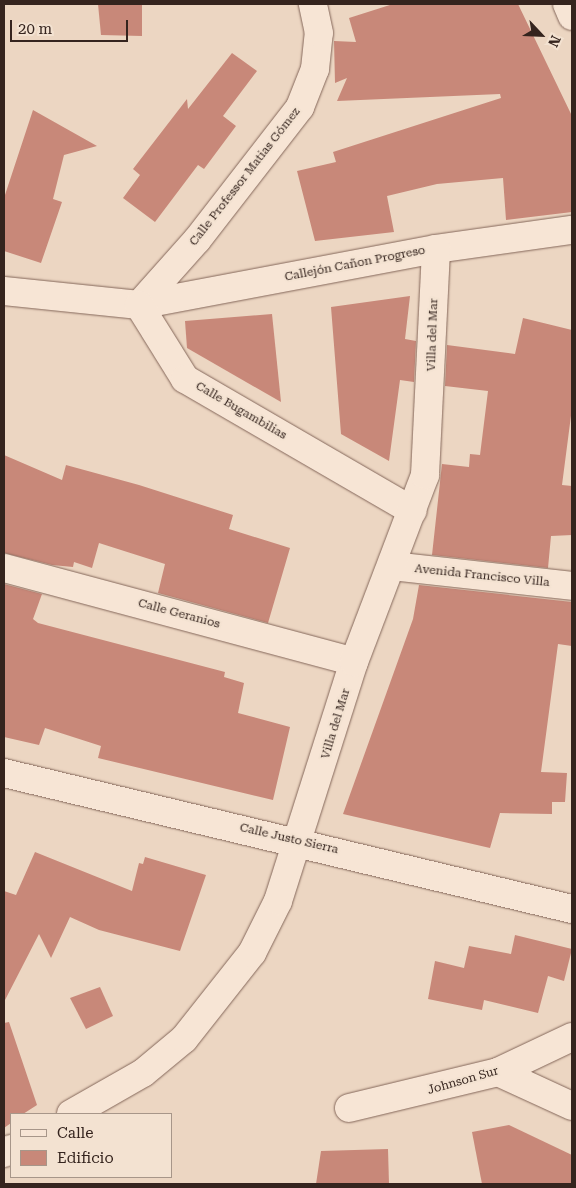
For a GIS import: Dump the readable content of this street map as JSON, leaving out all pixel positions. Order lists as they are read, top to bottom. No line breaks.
{"streets":{"street":["Calle Professor Matias Gómez","Callejón Cañon Progreso","Villa del Mar","Calle Bugambilias","Avenida Francisco Villa","Calle Geranios","Calle Justo Sierra","Johnson Sur"]},"crossings":[["Calle Professor Matias Gómez","Callejón Cañon Progreso"],["Calle Professor Matias Gómez","Calle Bugambilias"],["Callejón Cañon Progreso","Villa del Mar"],["Callejón Cañon Progreso","Calle Bugambilias"],["Villa del Mar","Calle Bugambilias"],["Villa del Mar","Avenida Francisco Villa"],["Villa del Mar","Calle Geranios"],["Villa del Mar","Calle Justo Sierra"]],"legend":["Calle","Edificio"],"scale_bar":"20 m","north":"bottom right"}
